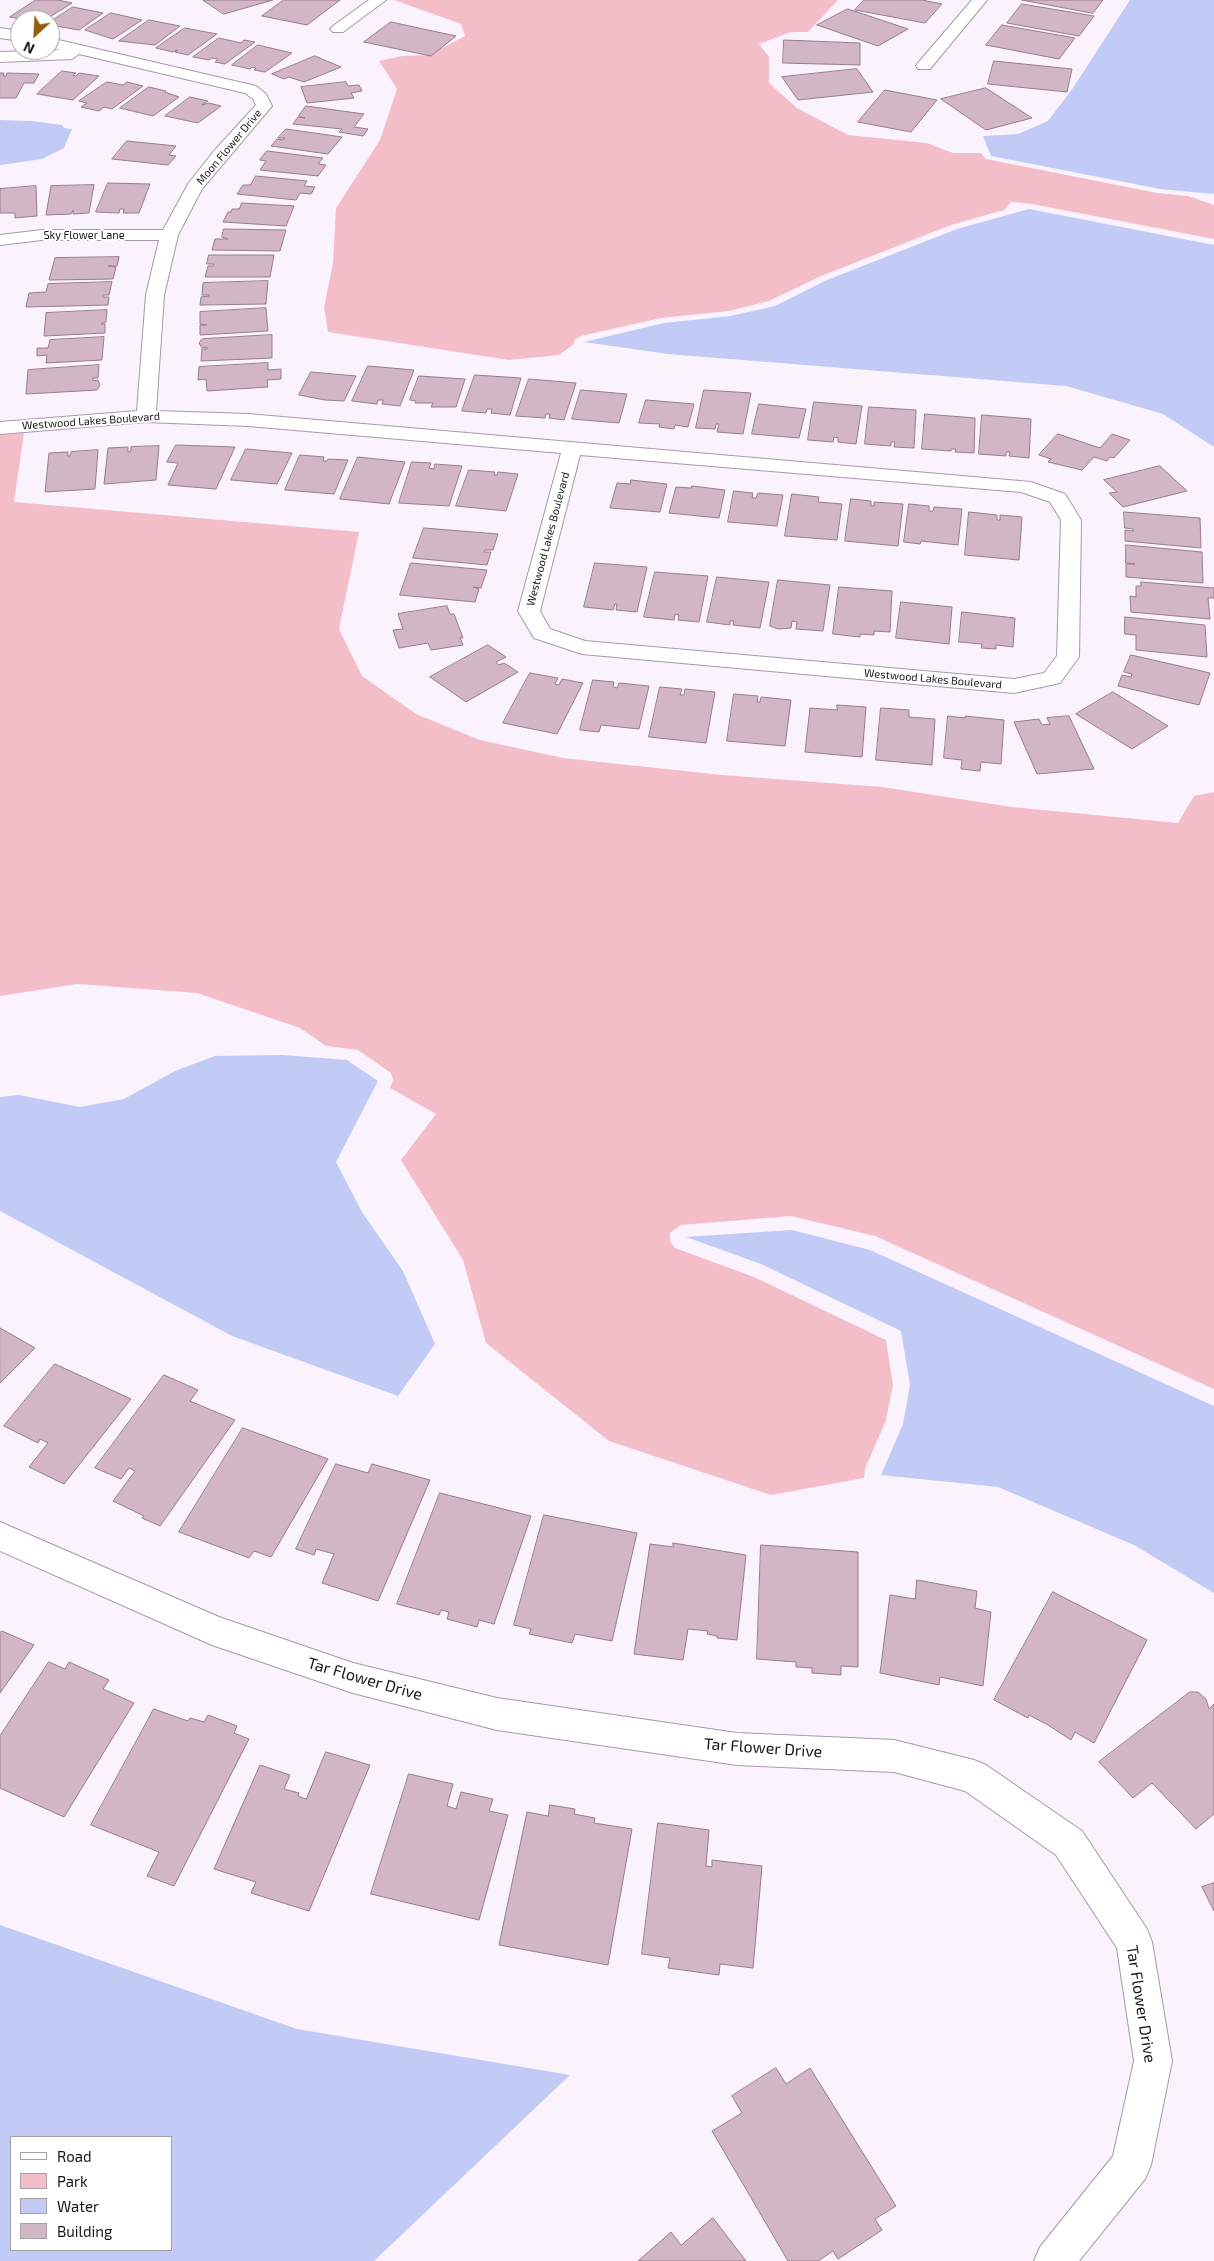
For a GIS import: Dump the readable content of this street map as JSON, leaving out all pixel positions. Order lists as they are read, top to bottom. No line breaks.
{"streets":{"street":["Moon Flower Drive","Sky Flower Lane","Westwood Lakes Boulevard","Tar Flower Drive"]},"crossings":[["Moon Flower Drive","Sky Flower Lane"],["Moon Flower Drive","Westwood Lakes Boulevard"]],"legend":["Road","Park","Water","Building"],"north":"bottom left"}
